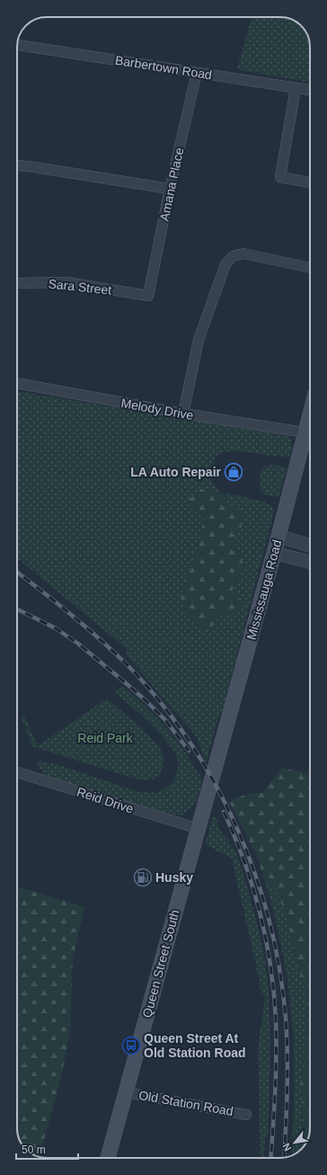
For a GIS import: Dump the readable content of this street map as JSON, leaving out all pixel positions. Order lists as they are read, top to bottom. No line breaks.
{"streets":{"main road":["Mississauga Road","Queen Street South"],"street":["Barbertown Road","Amana Place","Sara Street","Melody Drive","Reid Drive","Old Station Road"]},"crossings":[["Barbertown Road","Amana Place"],["Amana Place","Sara Street"],["Melody Drive","Mississauga Road"],["Mississauga Road","Queen Street South"],["Reid Drive","Queen Street South"],["Queen Street South","Old Station Road"]],"parks":["Reid Park"],"places":{"shop":["LA Auto Repair"],"fuel station":["Husky"],"bus stop":["Queen Street At Old Station Road"]},"scale_bar":"50 m","north":"bottom left"}
